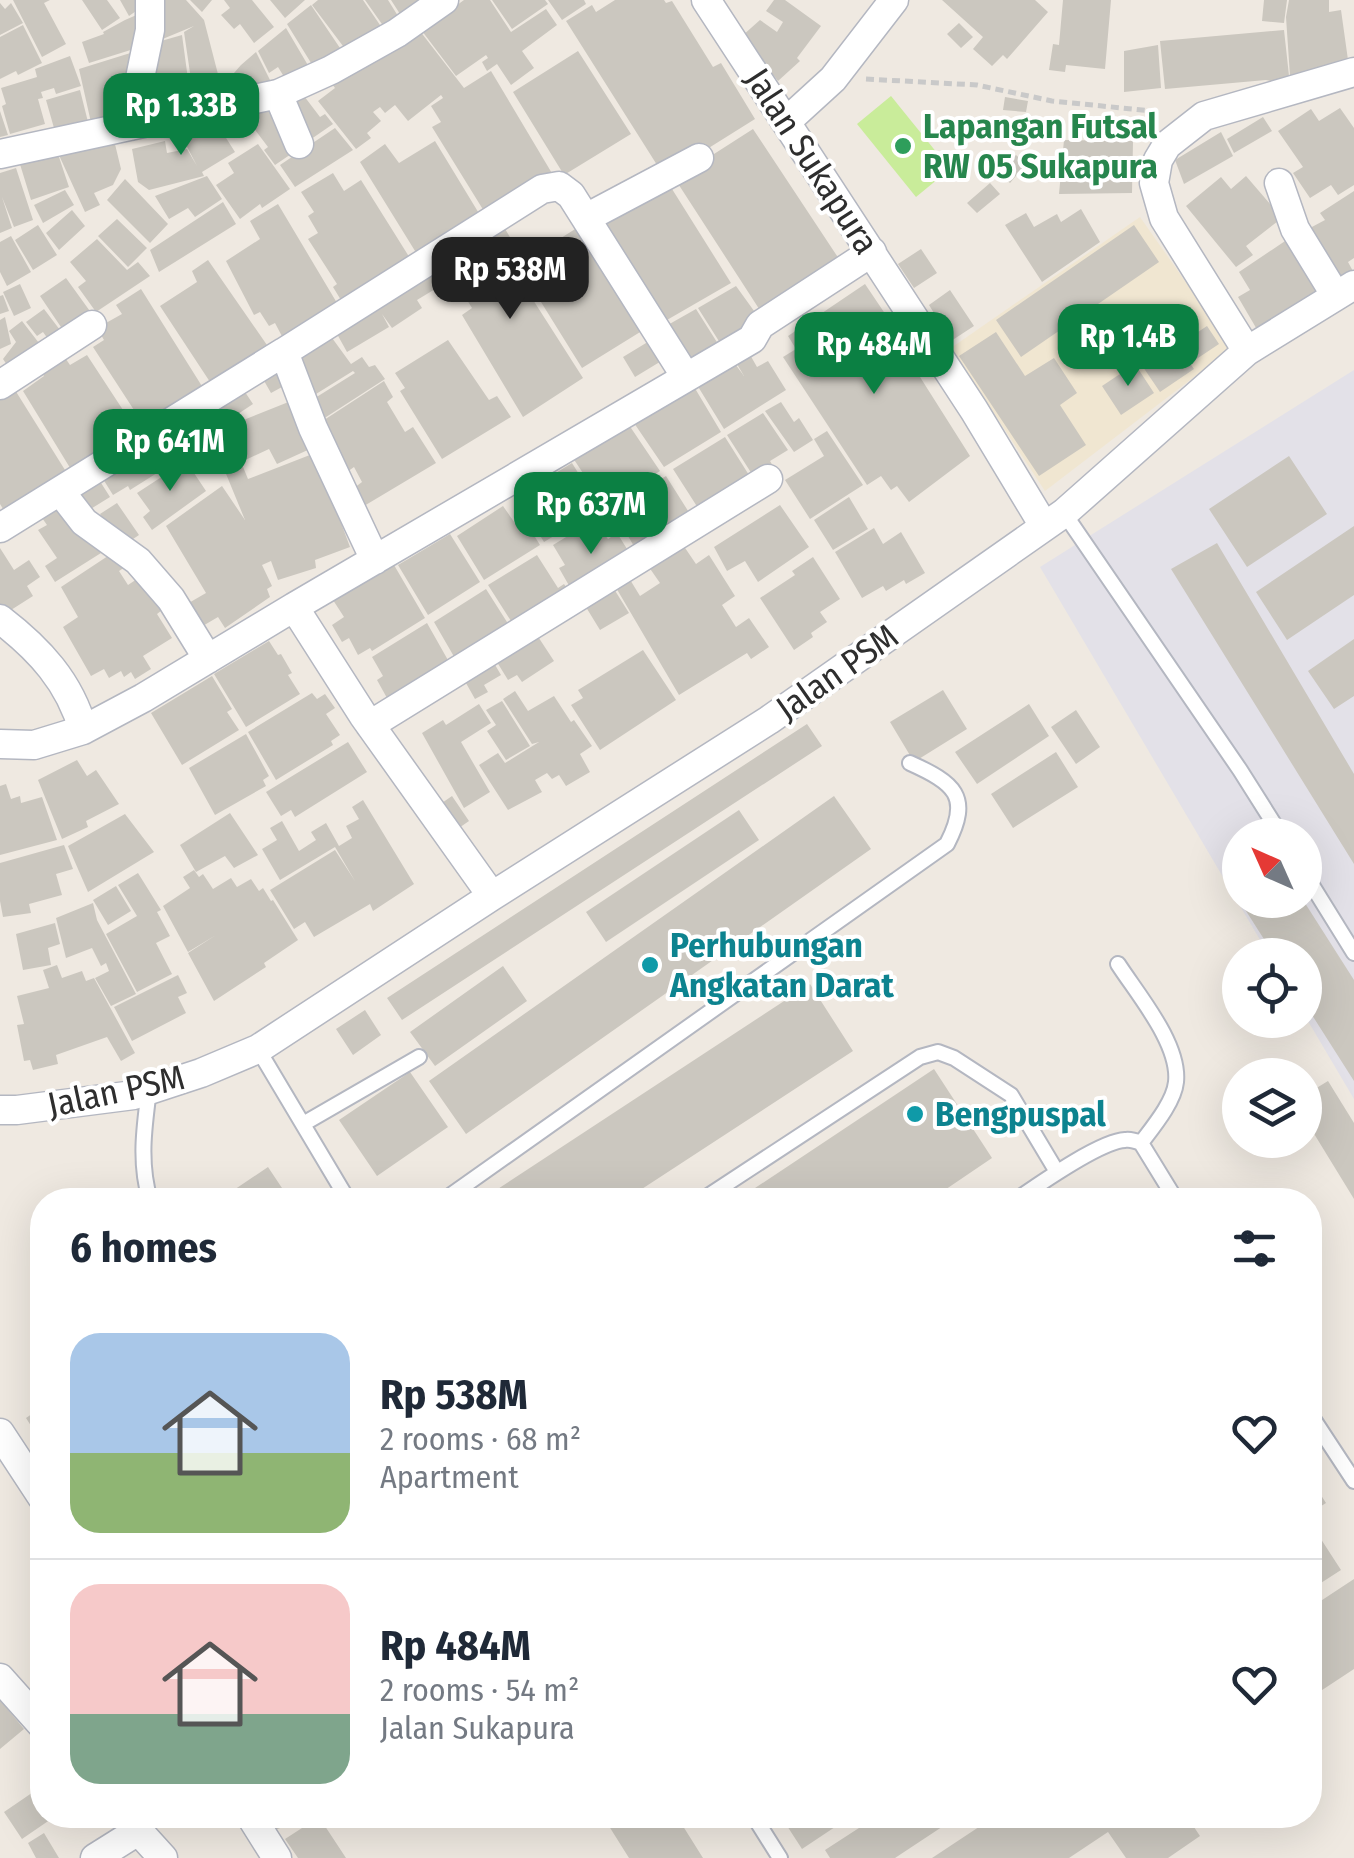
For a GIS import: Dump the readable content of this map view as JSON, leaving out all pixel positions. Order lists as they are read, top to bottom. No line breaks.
{"streets":{"street":["Jalan Sukapura","Jalan PSM"]},"crossings":[["Jalan Sukapura","Jalan PSM"]],"places":["Lapangan Futsal RW 05 Sukapura","Perhubungan Angkatan Darat","Bengpuspal"],"north":"top left","page":{"price":["Rp 1.33B","Rp 538M","Rp 1.4B","Rp 484M","Rp 641M","Rp 637M"],"heading":"6 homes","list":[{"name":"Rp 538M","note":"2 rooms · 68 m² · Apartment"},{"name":"Rp 484M","note":"2 rooms · 54 m² · Jalan Sukapura"}]}}
